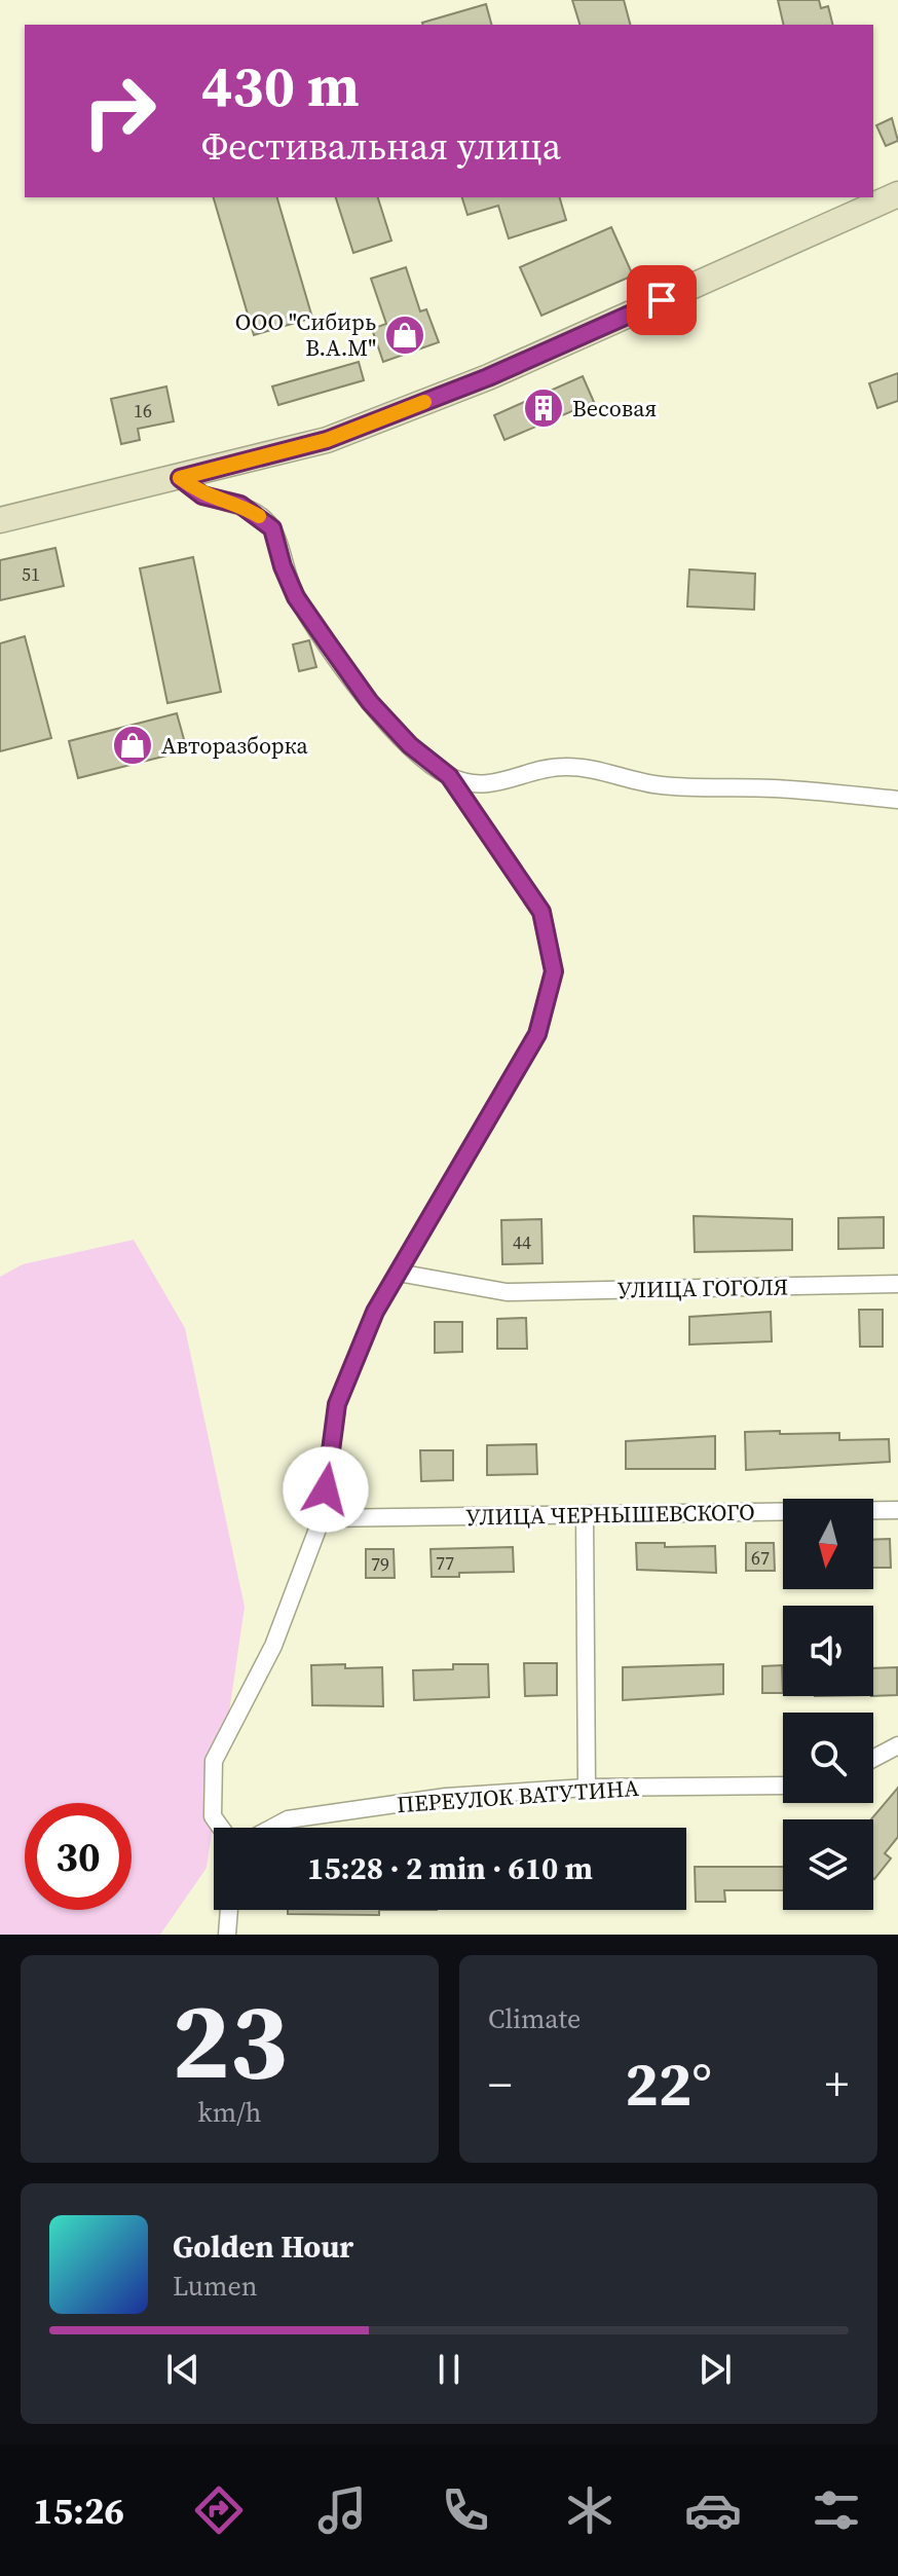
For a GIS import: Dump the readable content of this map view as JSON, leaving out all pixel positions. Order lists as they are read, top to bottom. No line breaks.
{"streets":{"street":["УЛИЦА ГОГОЛЯ","УЛИЦА ЧЕРНЫШЕВСКОГО","ПЕРЕУЛОК ВАТУТИНА"]},"places":{"shop":["ООО \"Сибирь В.А.М\"","Авторазборка"],"building":["Весовая"]},"house_numbers":["16","51","44","67","77","79"],"north":"bottom","page":{"turn":["430 m","Фестивальная улица"],"limit":"30","trip":"15:28 · 2 min · 610 m","tile":[["23","km/h"],"Climate"],"heat":["−","22°","+"],"song":["Golden Hour","Lumen"],"tabs":"15:26"}}
